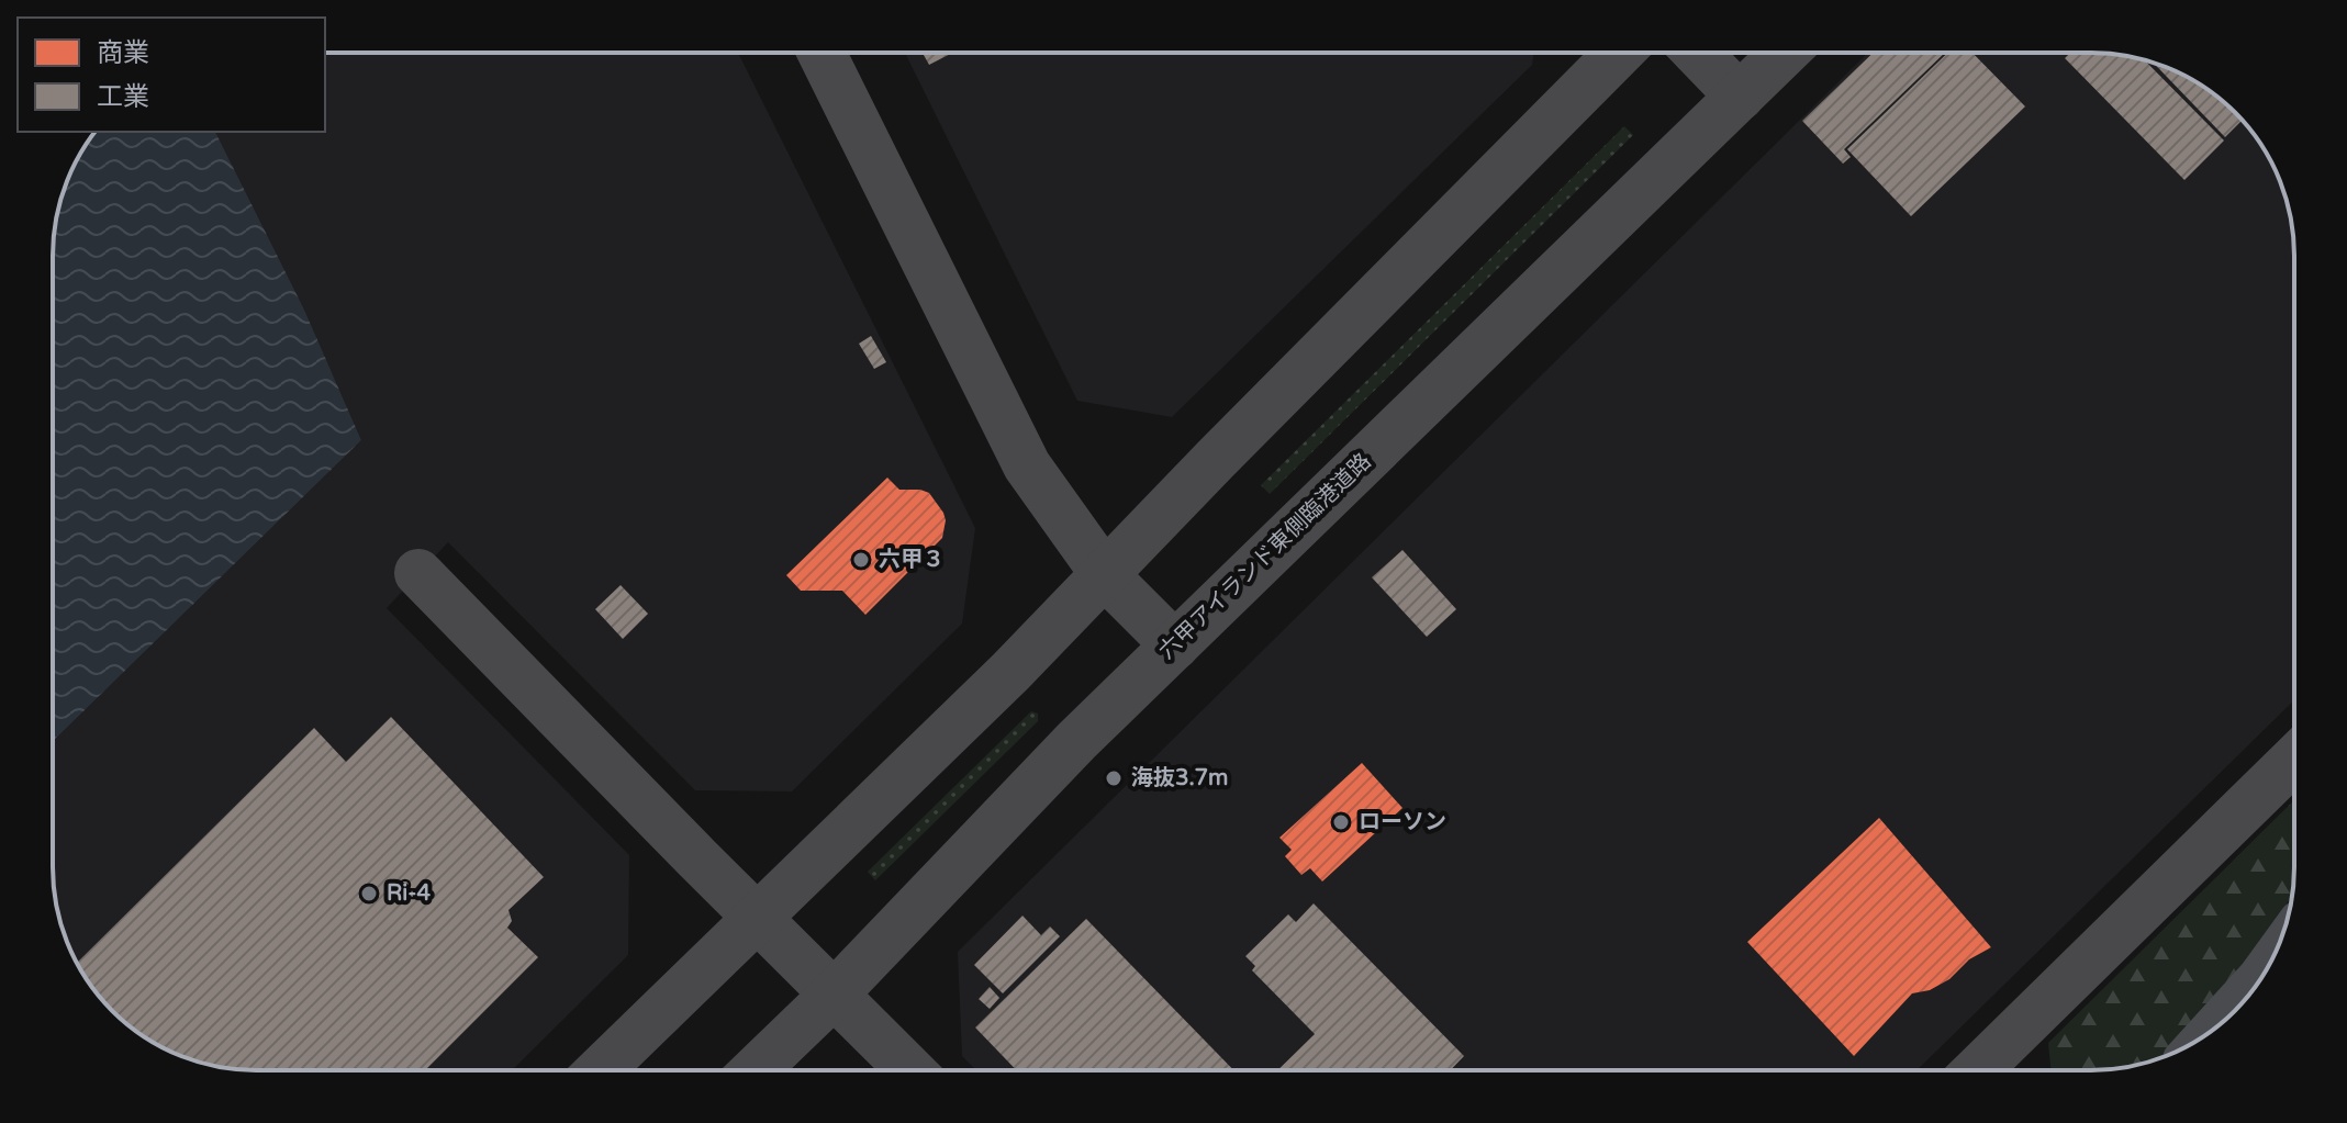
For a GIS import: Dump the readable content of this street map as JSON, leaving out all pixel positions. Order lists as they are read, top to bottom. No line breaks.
{"streets":{"street":["六甲アイランド東側臨港道路"]},"places":["六甲３","海抜3.7m","ローソン","Ri-4"],"legend":["商業","工業"]}
